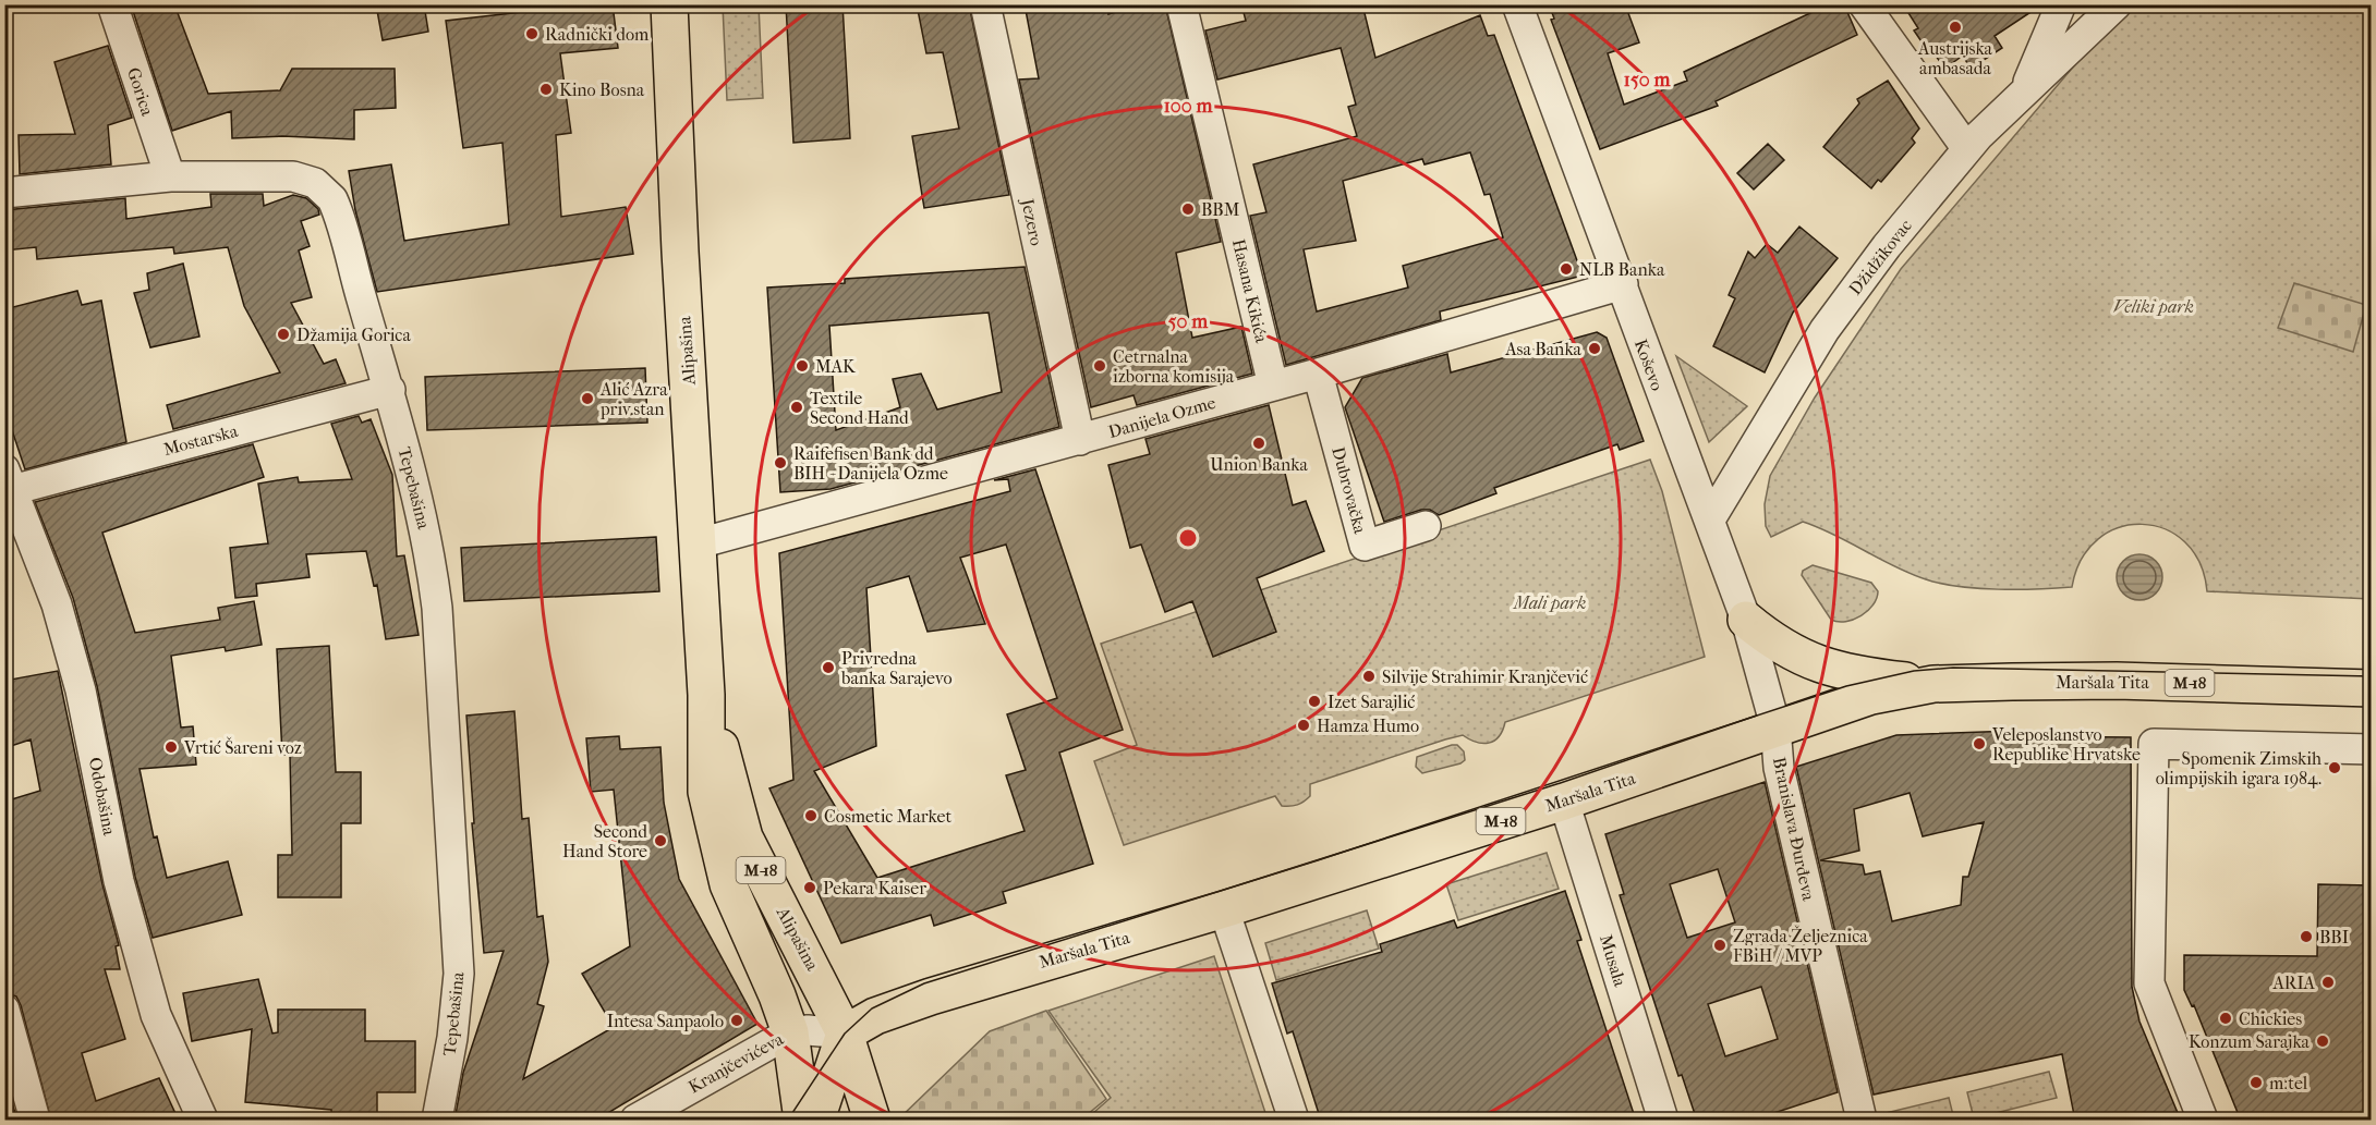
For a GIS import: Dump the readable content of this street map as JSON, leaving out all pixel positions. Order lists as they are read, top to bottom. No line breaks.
{"streets":{"main road":["Alipašina","Maršala Tita","M-18"],"street":["Gorica","Jezero","Džidžikovac","Hasana Kikića","Koševo","Danijela Ozme","Mostarska","Tepebašina","Dubrovačka","Odobašina","Branislava Đurđeva","Musala","Kranjčevićeva"]},"crossings":[["Gorica","Tepebašina"],["Jezero","Danijela Ozme"],["Džidžikovac","Koševo"],["Hasana Kikića","Danijela Ozme"],["Alipašina","Danijela Ozme"],["Alipašina","Maršala Tita"],["Alipašina","M-18"],["Alipašina","Kranjčevićeva"],["Koševo","Danijela Ozme"],["Koševo","Maršala Tita"],["Koševo","Branislava Đurđeva"],["Danijela Ozme","Dubrovačka"],["Mostarska","Tepebašina"],["Mostarska","Odobašina"],["Maršala Tita","M-18"],["Maršala Tita","Branislava Đurđeva"],["Maršala Tita","Musala"],["Maršala Tita","Kranjčevićeva"],["M-18","Kranjčevićeva"]],"parks":["Veliki park","Mali park"],"places":["Austrijska ambasada","Radnički dom","Kino Bosna","BBM","NLB Banka","Džamija Gorica","Asa Banka","MAK","Cetrnalna izborna komisija","Alić Azra priv.stan","Textile Second Hand","Union Banka","Raifefisen Bank dd BIH - Danijela Ozme","Privredna banka Sarajevo","Silvije Strahimir Kranjčević","Izet Sarajlić","Hamza Humo","Veleposlanstvo Republike Hrvatske","Vrtić Šareni voz","Spomenik Zimskih olimpijskih igara 1984.","Cosmetic Market","Second Hand Store","Pekara Kaiser","BBI","Zgrada Željeznica FBiH / MVP","ARIA","Chickies","Intesa Sanpaolo","Konzum Sarajka","m:tel"],"rings":["150 m","100 m","50 m"]}
